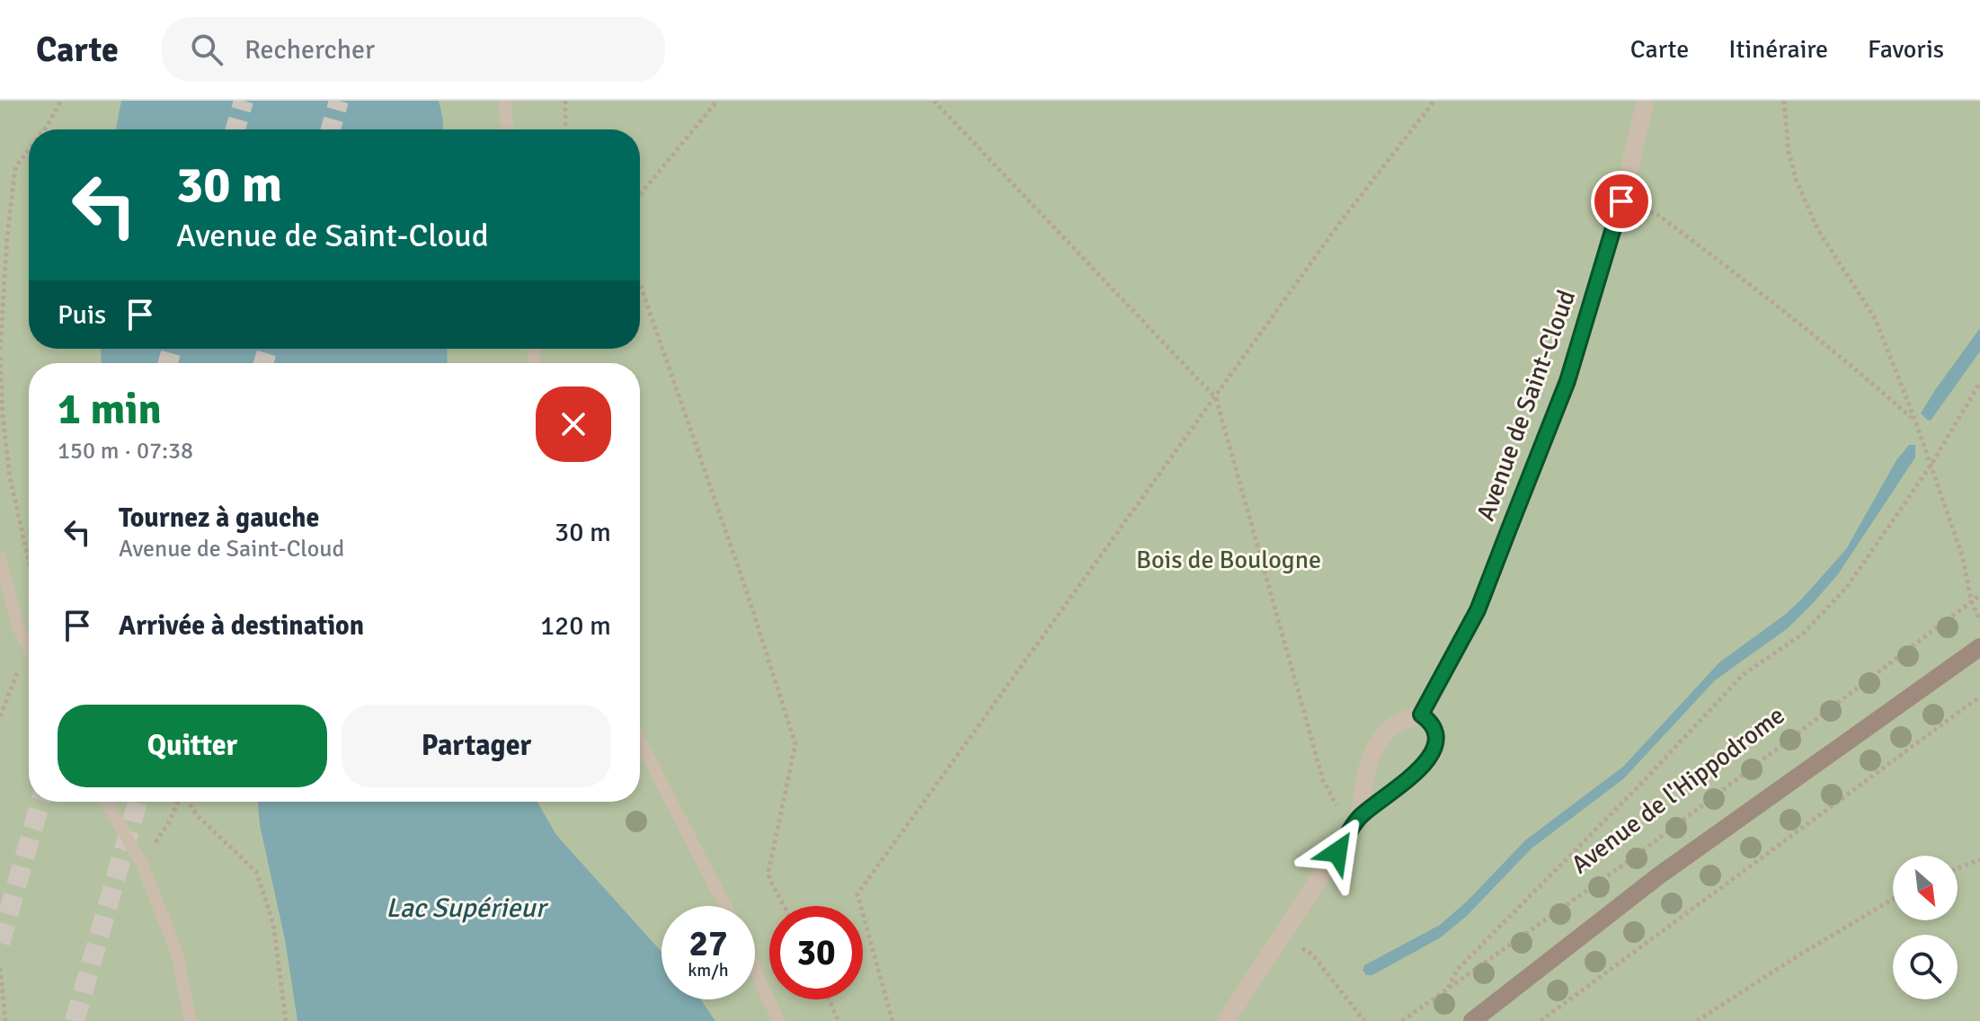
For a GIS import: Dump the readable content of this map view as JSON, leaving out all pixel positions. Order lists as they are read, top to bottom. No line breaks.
{"streets":{"street":["Avenue de Saint-Cloud"],"path":["Avenue de l'Hippodrome"]},"water":["Lac Supérieur"],"parks":["Bois de Boulogne"],"north":"bottom right","page":{"header":"Carte","search":"Rechercher","nav":["Carte","Itinéraire","Favoris"],"turn":["30 m","Avenue de Saint-Cloud"],"then":"Puis","heading":["1 min","150 m · 07:38"],"list":[{"name":"Tournez à gauche","note":"Avenue de Saint-Cloud","value":"30 m"},{"name":"Arrivée à destination","value":"120 m"}],"buttons":["Quitter","Partager"],"speed":"27 km/h","limit":"30"}}
